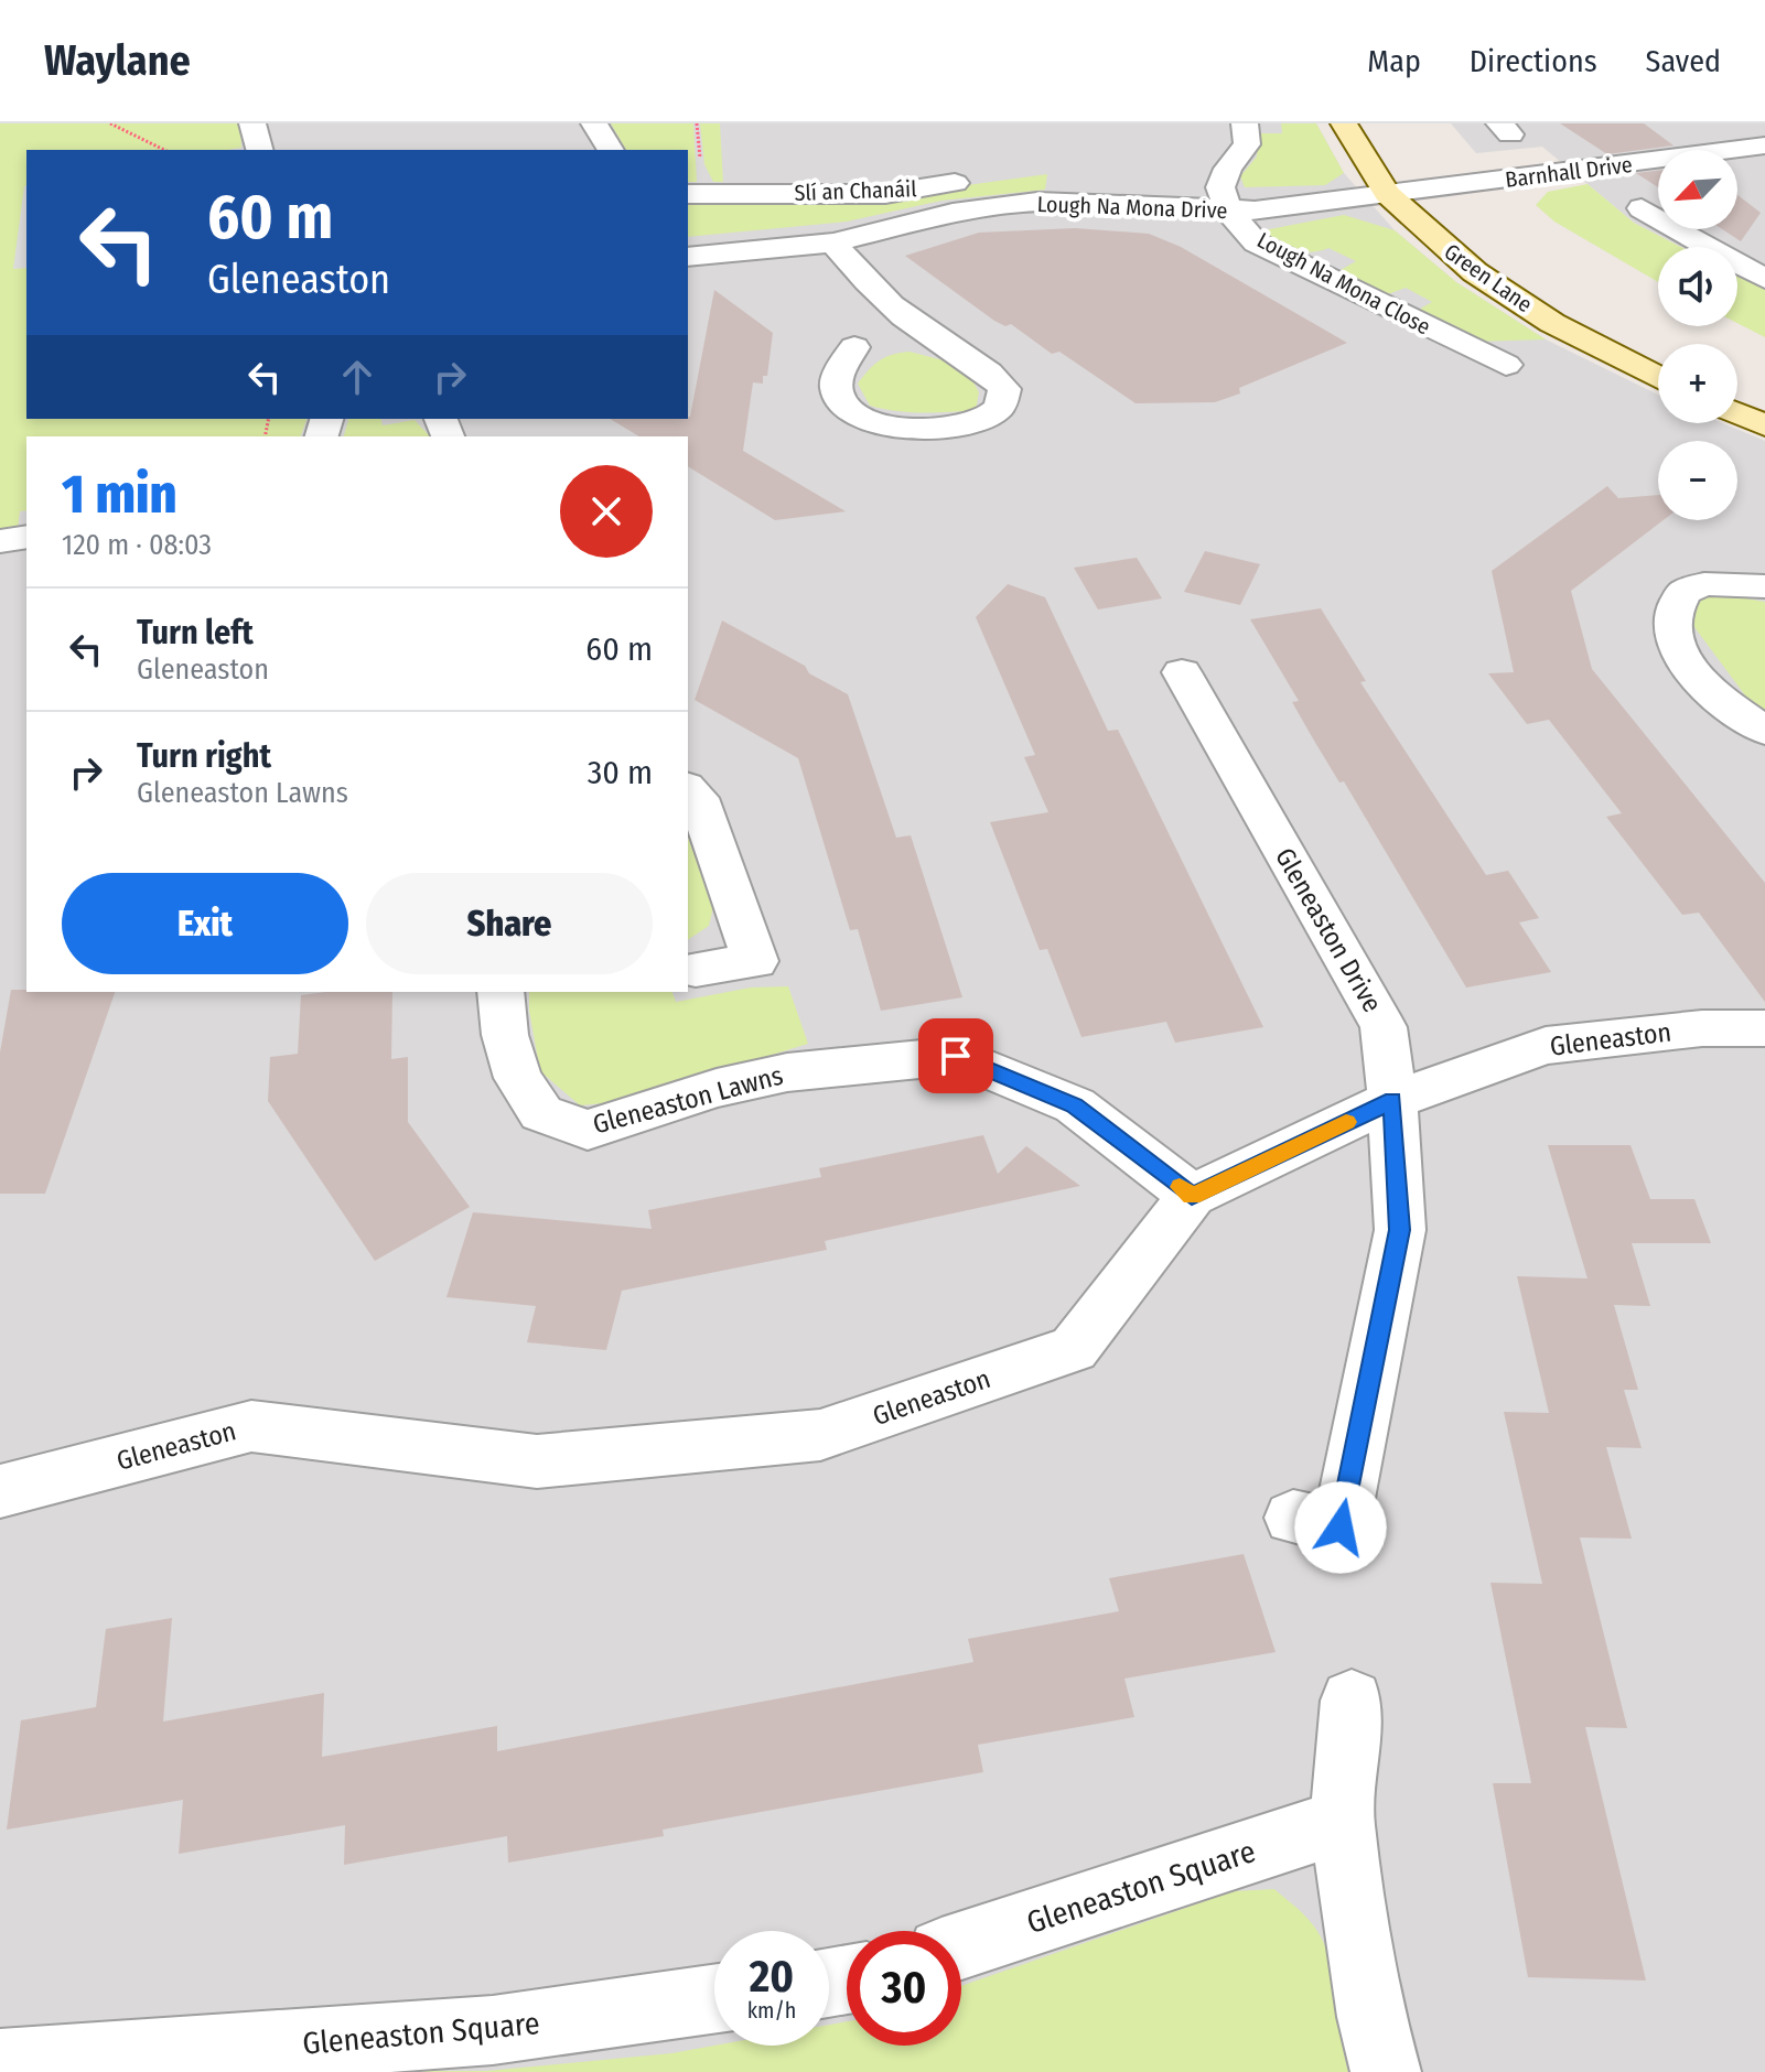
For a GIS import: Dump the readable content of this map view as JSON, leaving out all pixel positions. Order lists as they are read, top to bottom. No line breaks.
{"streets":{"street":["Barnhall Drive","Slí an Chanáil","Lough Na Mona Drive","Green Lane","Lough Na Mona Close","Gleneaston Drive","Gleneaston","Gleneaston Lawns","Gleneaston Square"]},"crossings":[["Barnhall Drive","Lough Na Mona Drive"],["Barnhall Drive","Green Lane"],["Lough Na Mona Drive","Green Lane"],["Lough Na Mona Drive","Lough Na Mona Close"],["Gleneaston Drive","Gleneaston"],["Gleneaston","Gleneaston Lawns"]],"north":"bottom left","page":{"header":"Waylane","nav":["Map","Directions","Saved"],"map_buttons":["+","−"],"turn":["60 m","Gleneaston"],"heading":["1 min","120 m · 08:03"],"list":[{"name":"Turn left","note":"Gleneaston","value":"60 m"},{"name":"Turn right","note":"Gleneaston Lawns","value":"30 m"}],"buttons":["Exit","Share"],"speed":"20 km/h","limit":"30"}}
